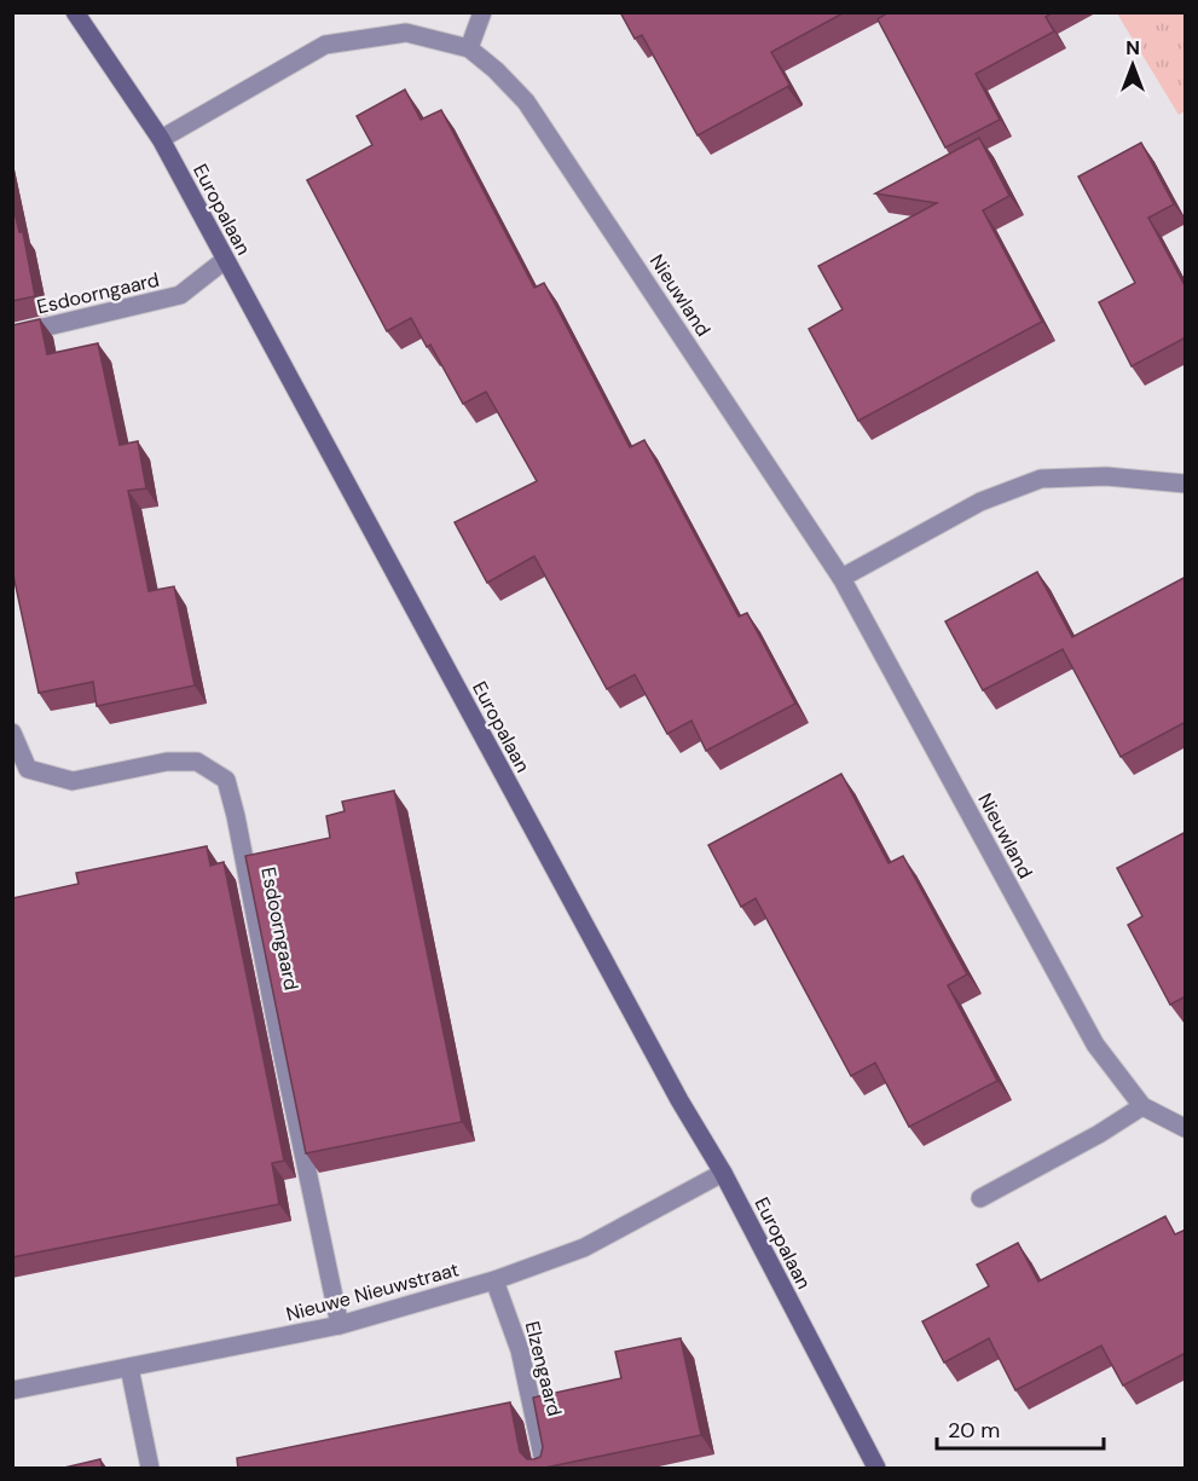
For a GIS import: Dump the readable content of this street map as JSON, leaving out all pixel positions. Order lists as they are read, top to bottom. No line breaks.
{"streets":{"street":["Europalaan","Esdoorngaard","Nieuwland","Nieuwe Nieuwstraat","Elzengaard"]},"crossings":[["Europalaan","Esdoorngaard"],["Europalaan","Nieuwland"],["Europalaan","Nieuwe Nieuwstraat"],["Esdoorngaard","Nieuwe Nieuwstraat"],["Nieuwe Nieuwstraat","Elzengaard"]],"scale_bar":"20 m","north":"top"}
